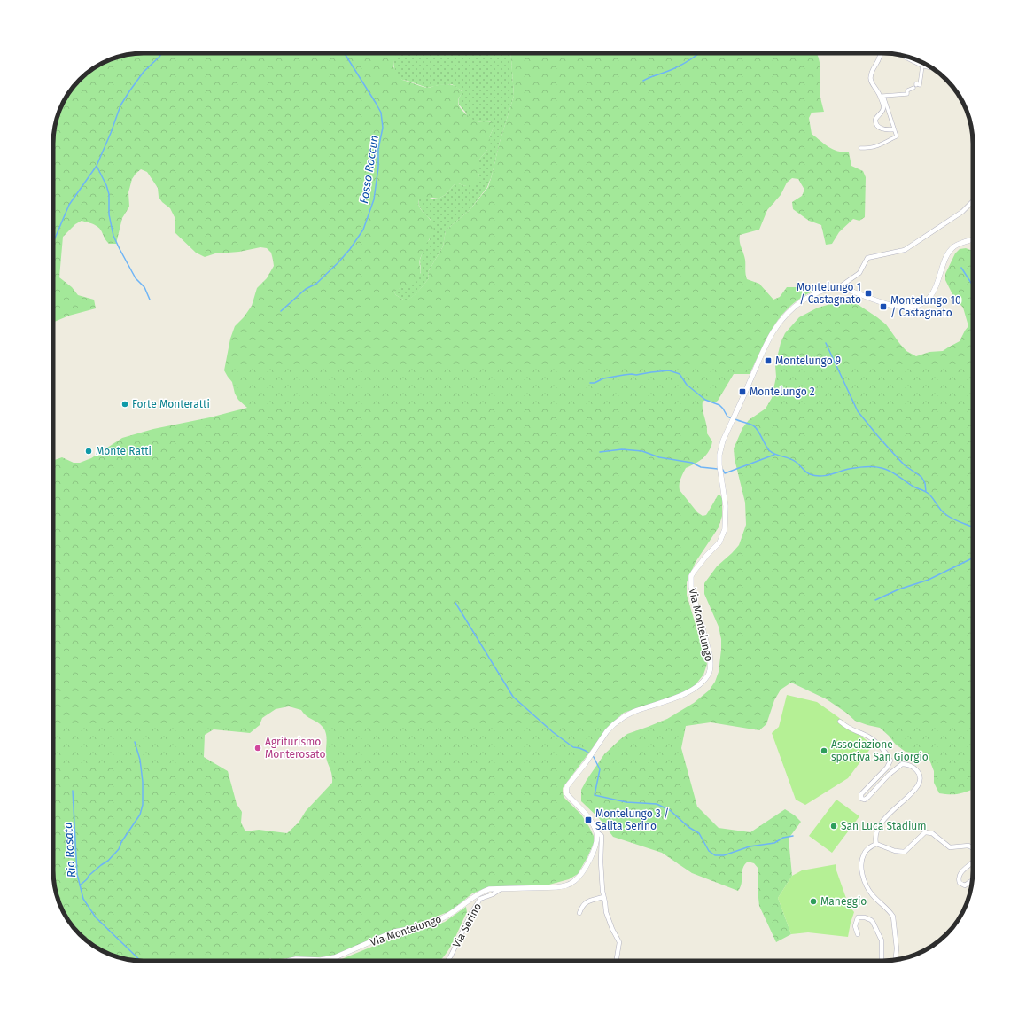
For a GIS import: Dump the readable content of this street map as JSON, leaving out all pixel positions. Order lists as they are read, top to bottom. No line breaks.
{"streets":{"street":["Via Montelungo","Via Serino"]},"crossings":[["Via Montelungo","Via Serino"]],"water":["Fosso Roccun","Rio Rosata"],"places":{"transit":["Montelungo 1 / Castagnato","Montelungo 10 / Castagnato","Montelungo 9","Montelungo 2","Montelungo 3 / Salita Serino"],"other":["Forte Monteratti","Monte Ratti","Agriturismo Monterosato","Associazione sportiva San Giorgio","San Luca Stadium","Maneggio"]}}
